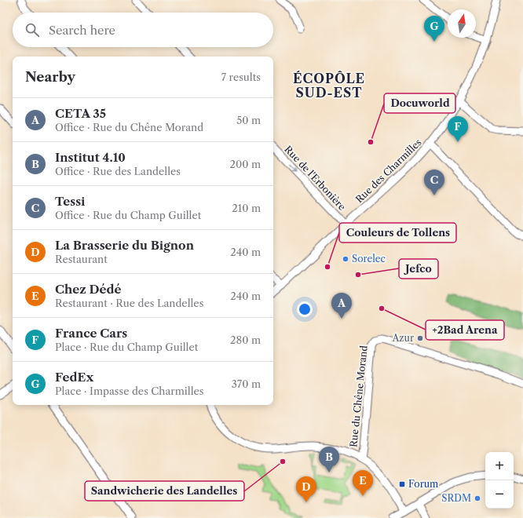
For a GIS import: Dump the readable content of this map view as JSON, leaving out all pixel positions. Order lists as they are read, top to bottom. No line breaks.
{"streets":{"street":["Rue des Charmilles","Rue de l'Erbonière","Rue du Chêne Morand"]},"crossings":[["Rue des Charmilles","Rue de l'Erbonière"]],"one_way":["Rue de l'Erbonière"],"districts":["ÉCOPÔLE SUD-EST"],"places":{"other":["Docuworld","Sorelec","Couleurs de Tollens","Jefco","+2Bad Arena","Azur","Sandwicherie des Landelles","SRDM"],"transit":["Forum"]},"north":"top","page":{"search":"Search here","pins":["G","F","C","A","B","E","D"],"heading":["Nearby","7 results"],"list":[{"mark":"A","name":"CETA 35","note":"Office · Rue du Chêne Morand","value":"50 m"},{"mark":"B","name":"Institut 4.10","note":"Office · Rue des Landelles","value":"200 m"},{"mark":"C","name":"Tessi","note":"Office · Rue du Champ Guillet","value":"210 m"},{"mark":"D","name":"La Brasserie du Bignon","note":"Restaurant","value":"240 m"},{"mark":"E","name":"Chez Dédé","note":"Restaurant · Rue des Landelles","value":"240 m"},{"mark":"F","name":"France Cars","note":"Place · Rue du Champ Guillet","value":"280 m"},{"mark":"G","name":"FedEx","note":"Place · Impasse des Charmilles","value":"370 m"}],"map_buttons":["+","−"]}}
